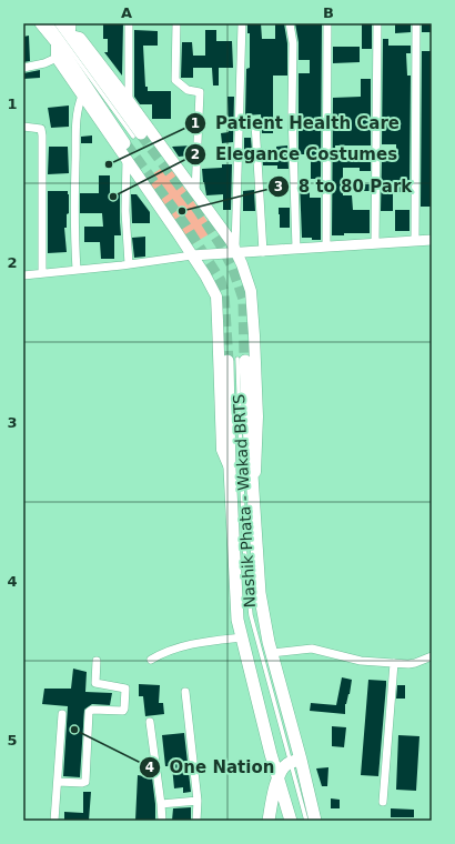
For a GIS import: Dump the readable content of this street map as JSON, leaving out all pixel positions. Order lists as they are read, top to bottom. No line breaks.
{"streets":{"lane":["Nashik Phata - Wakad BRTS"]},"places":["Patient Health Care","Elegance Costumes","8 to 80 Park","One Nation"],"grid":{"columns":["A","B"],"rows":["1","2","3","4","5"]}}
